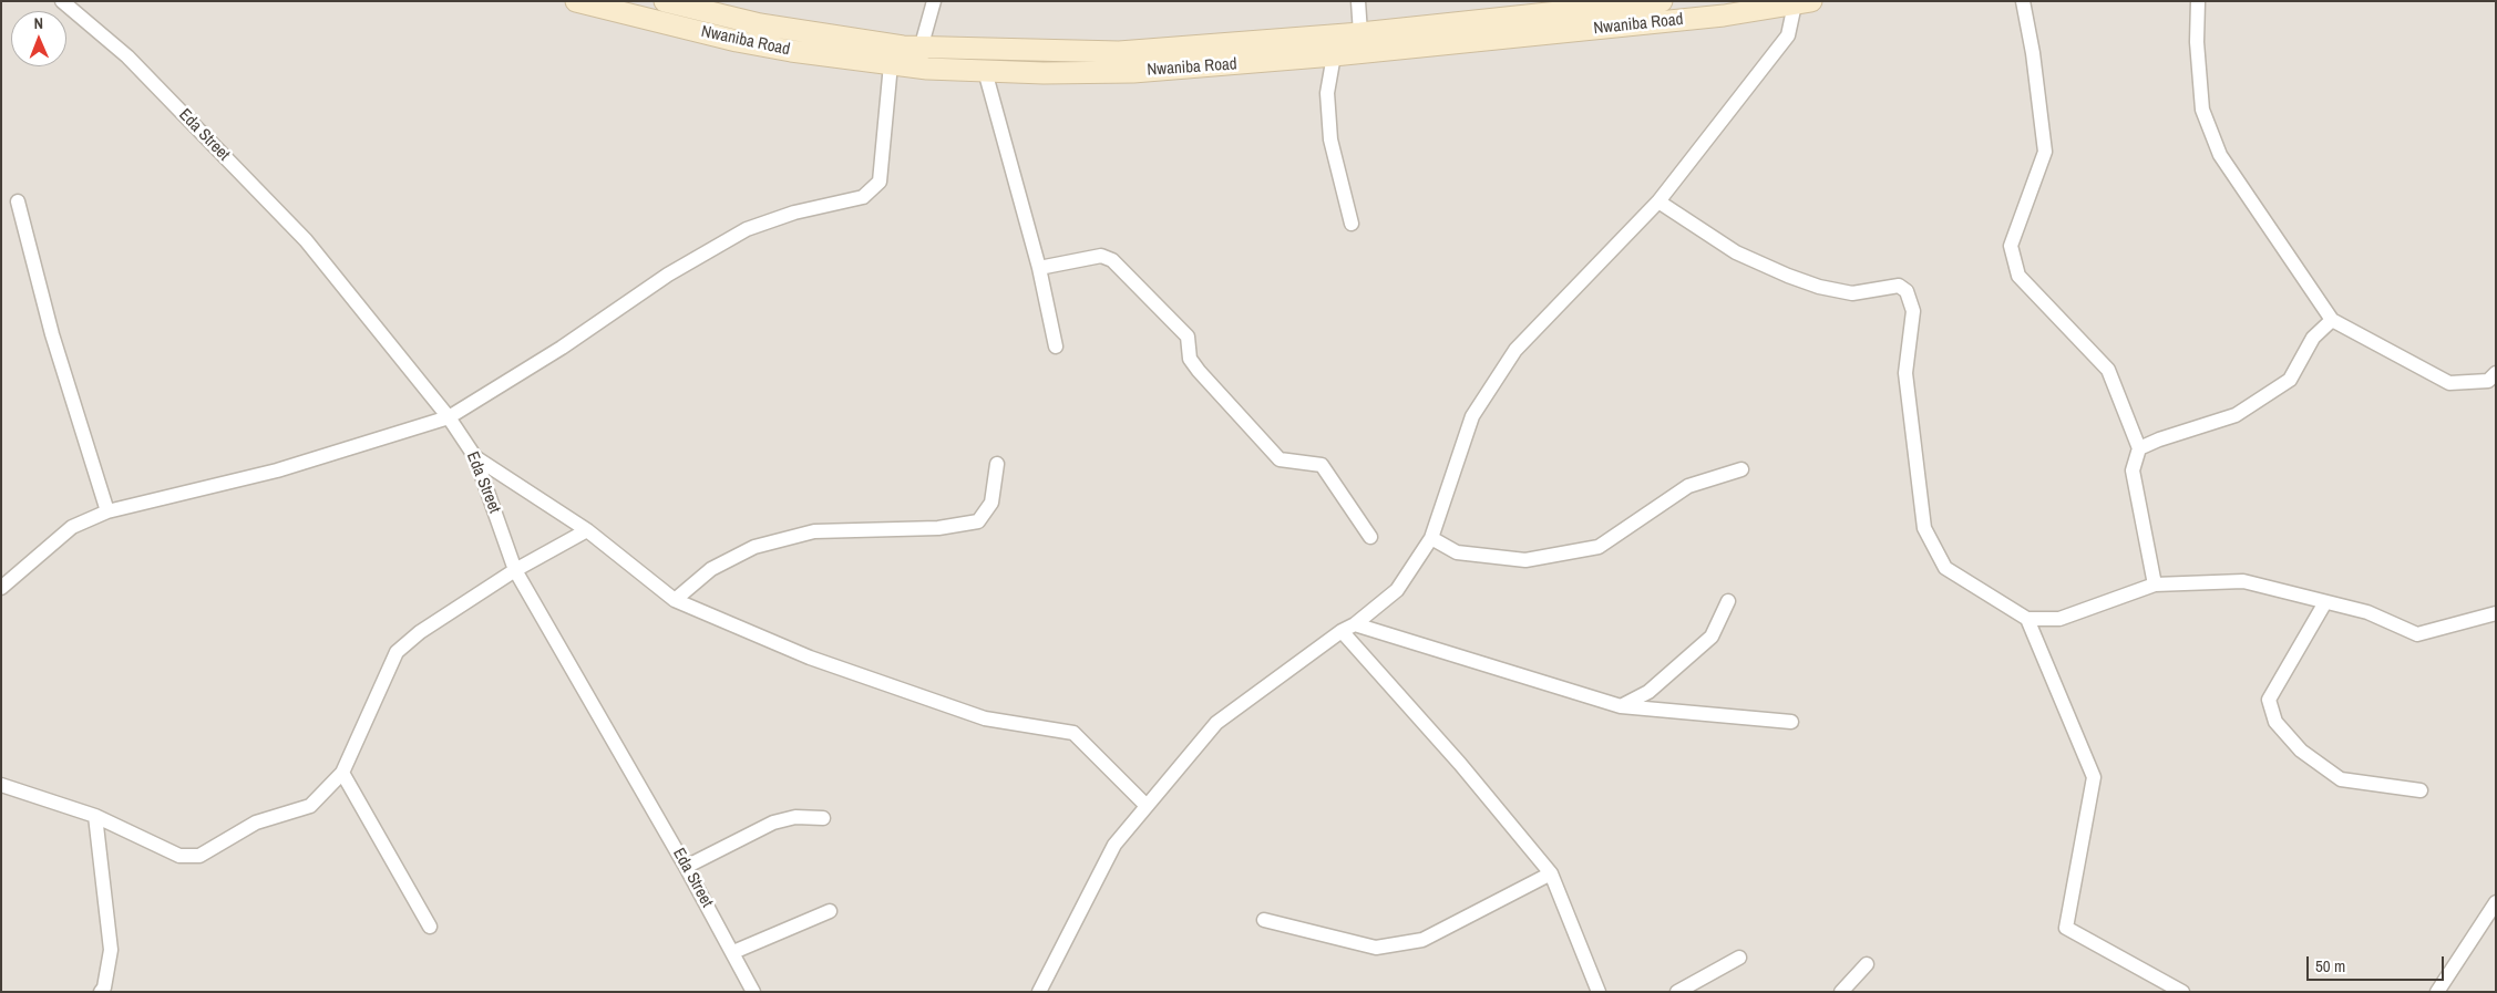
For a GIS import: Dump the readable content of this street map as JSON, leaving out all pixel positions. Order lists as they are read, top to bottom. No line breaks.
{"streets":{"main road":["Nwaniba Road"],"street":["Eda Street"]},"scale_bar":"50 m","north":"top"}
